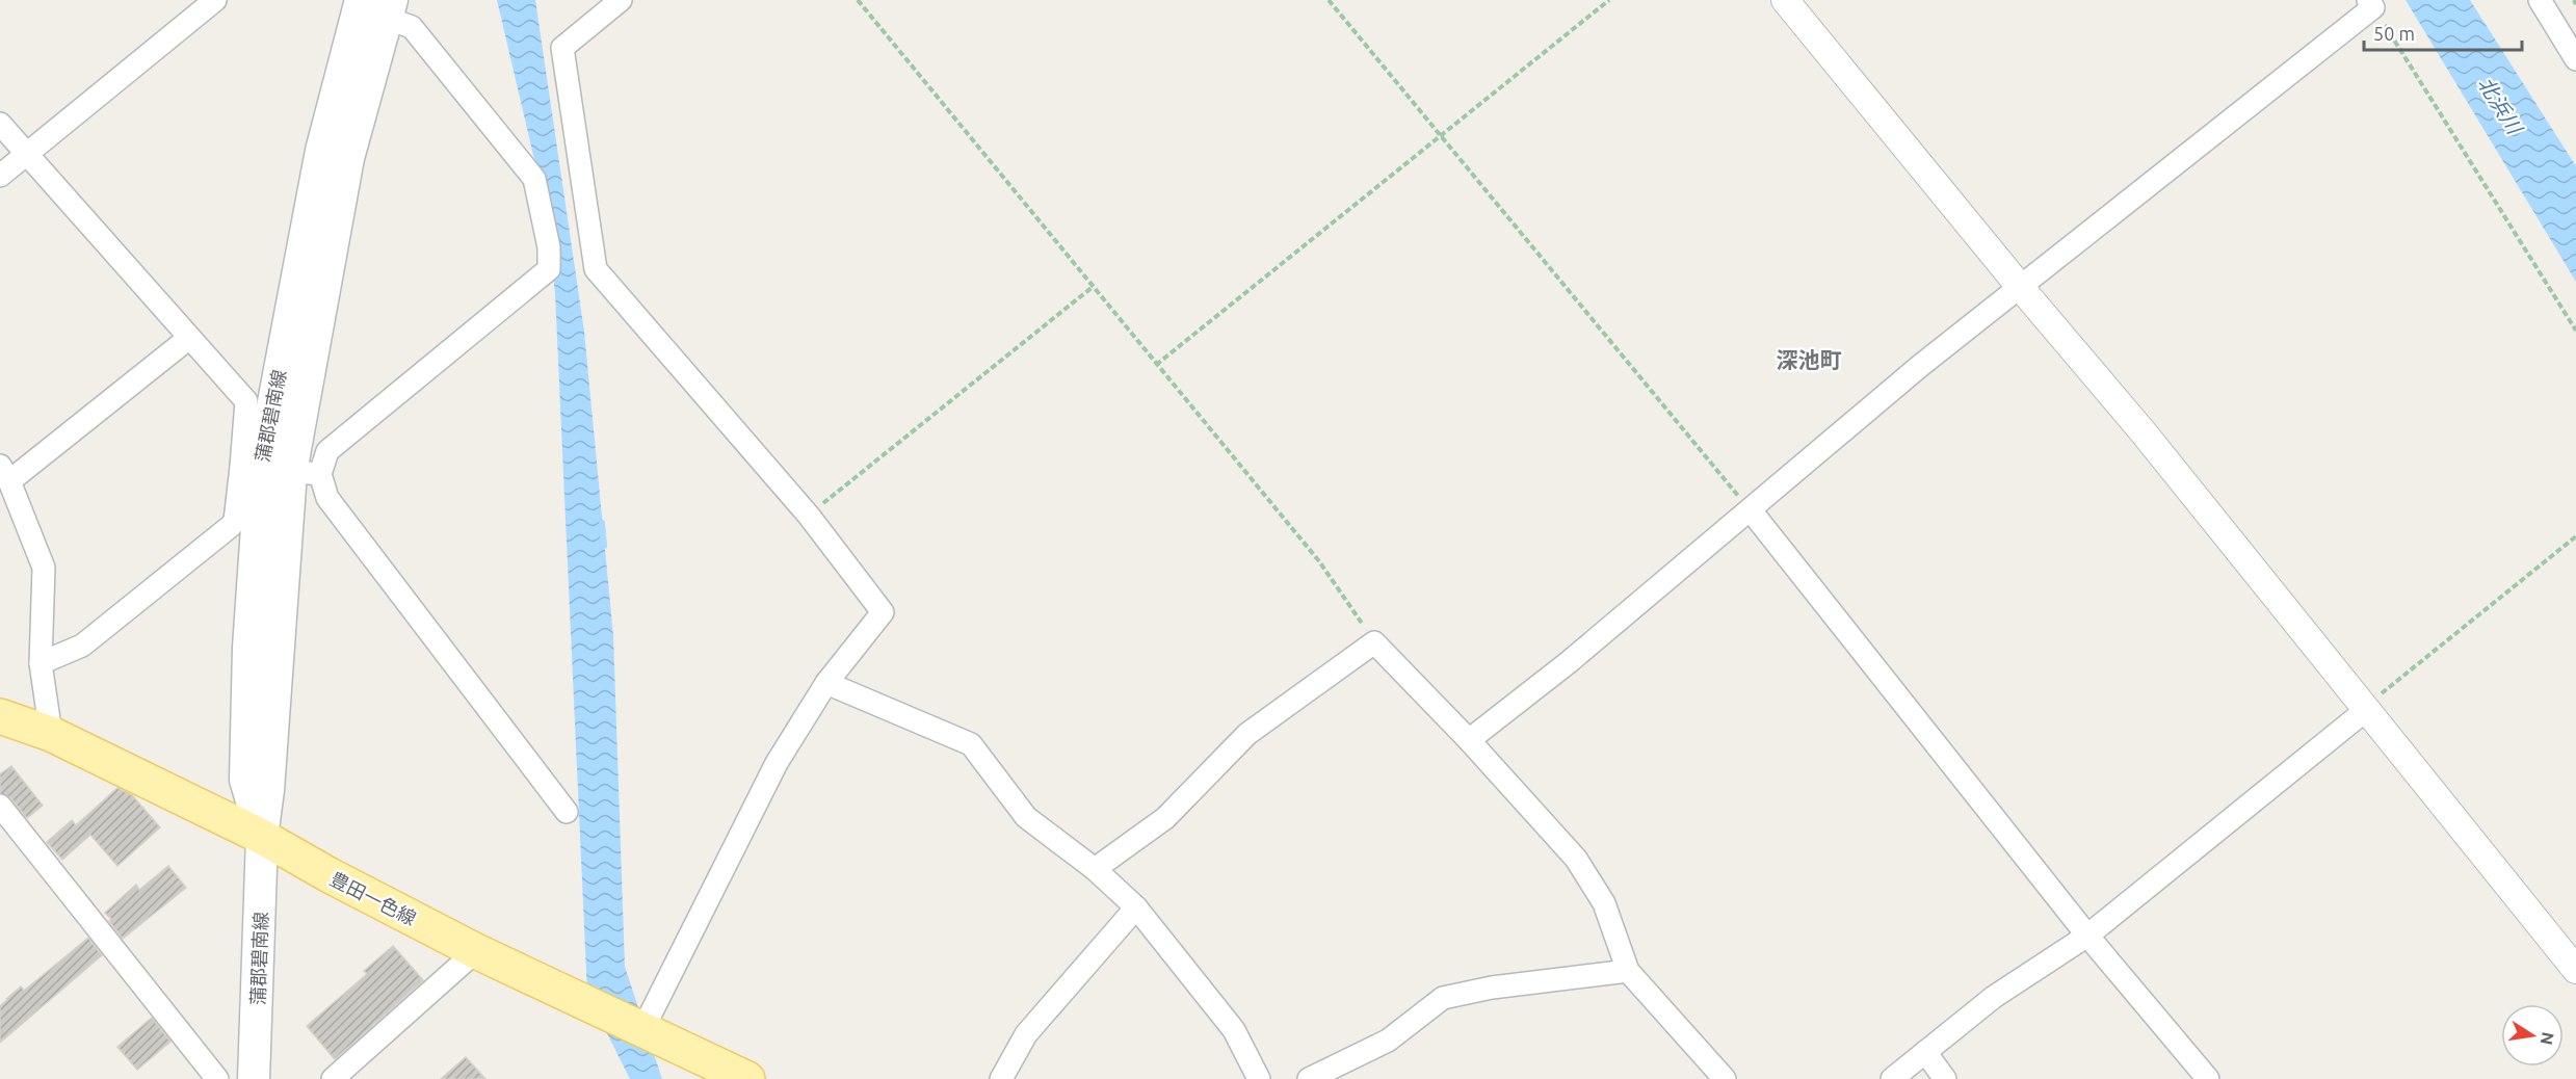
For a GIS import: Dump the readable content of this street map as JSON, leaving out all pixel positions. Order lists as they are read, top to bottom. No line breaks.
{"streets":{"main road":["蒲郡碧南線","豊田一色線"]},"crossings":[["蒲郡碧南線","豊田一色線"]],"districts":["深池町"],"water":["北浜川"],"scale_bar":"50 m","north":"right"}
